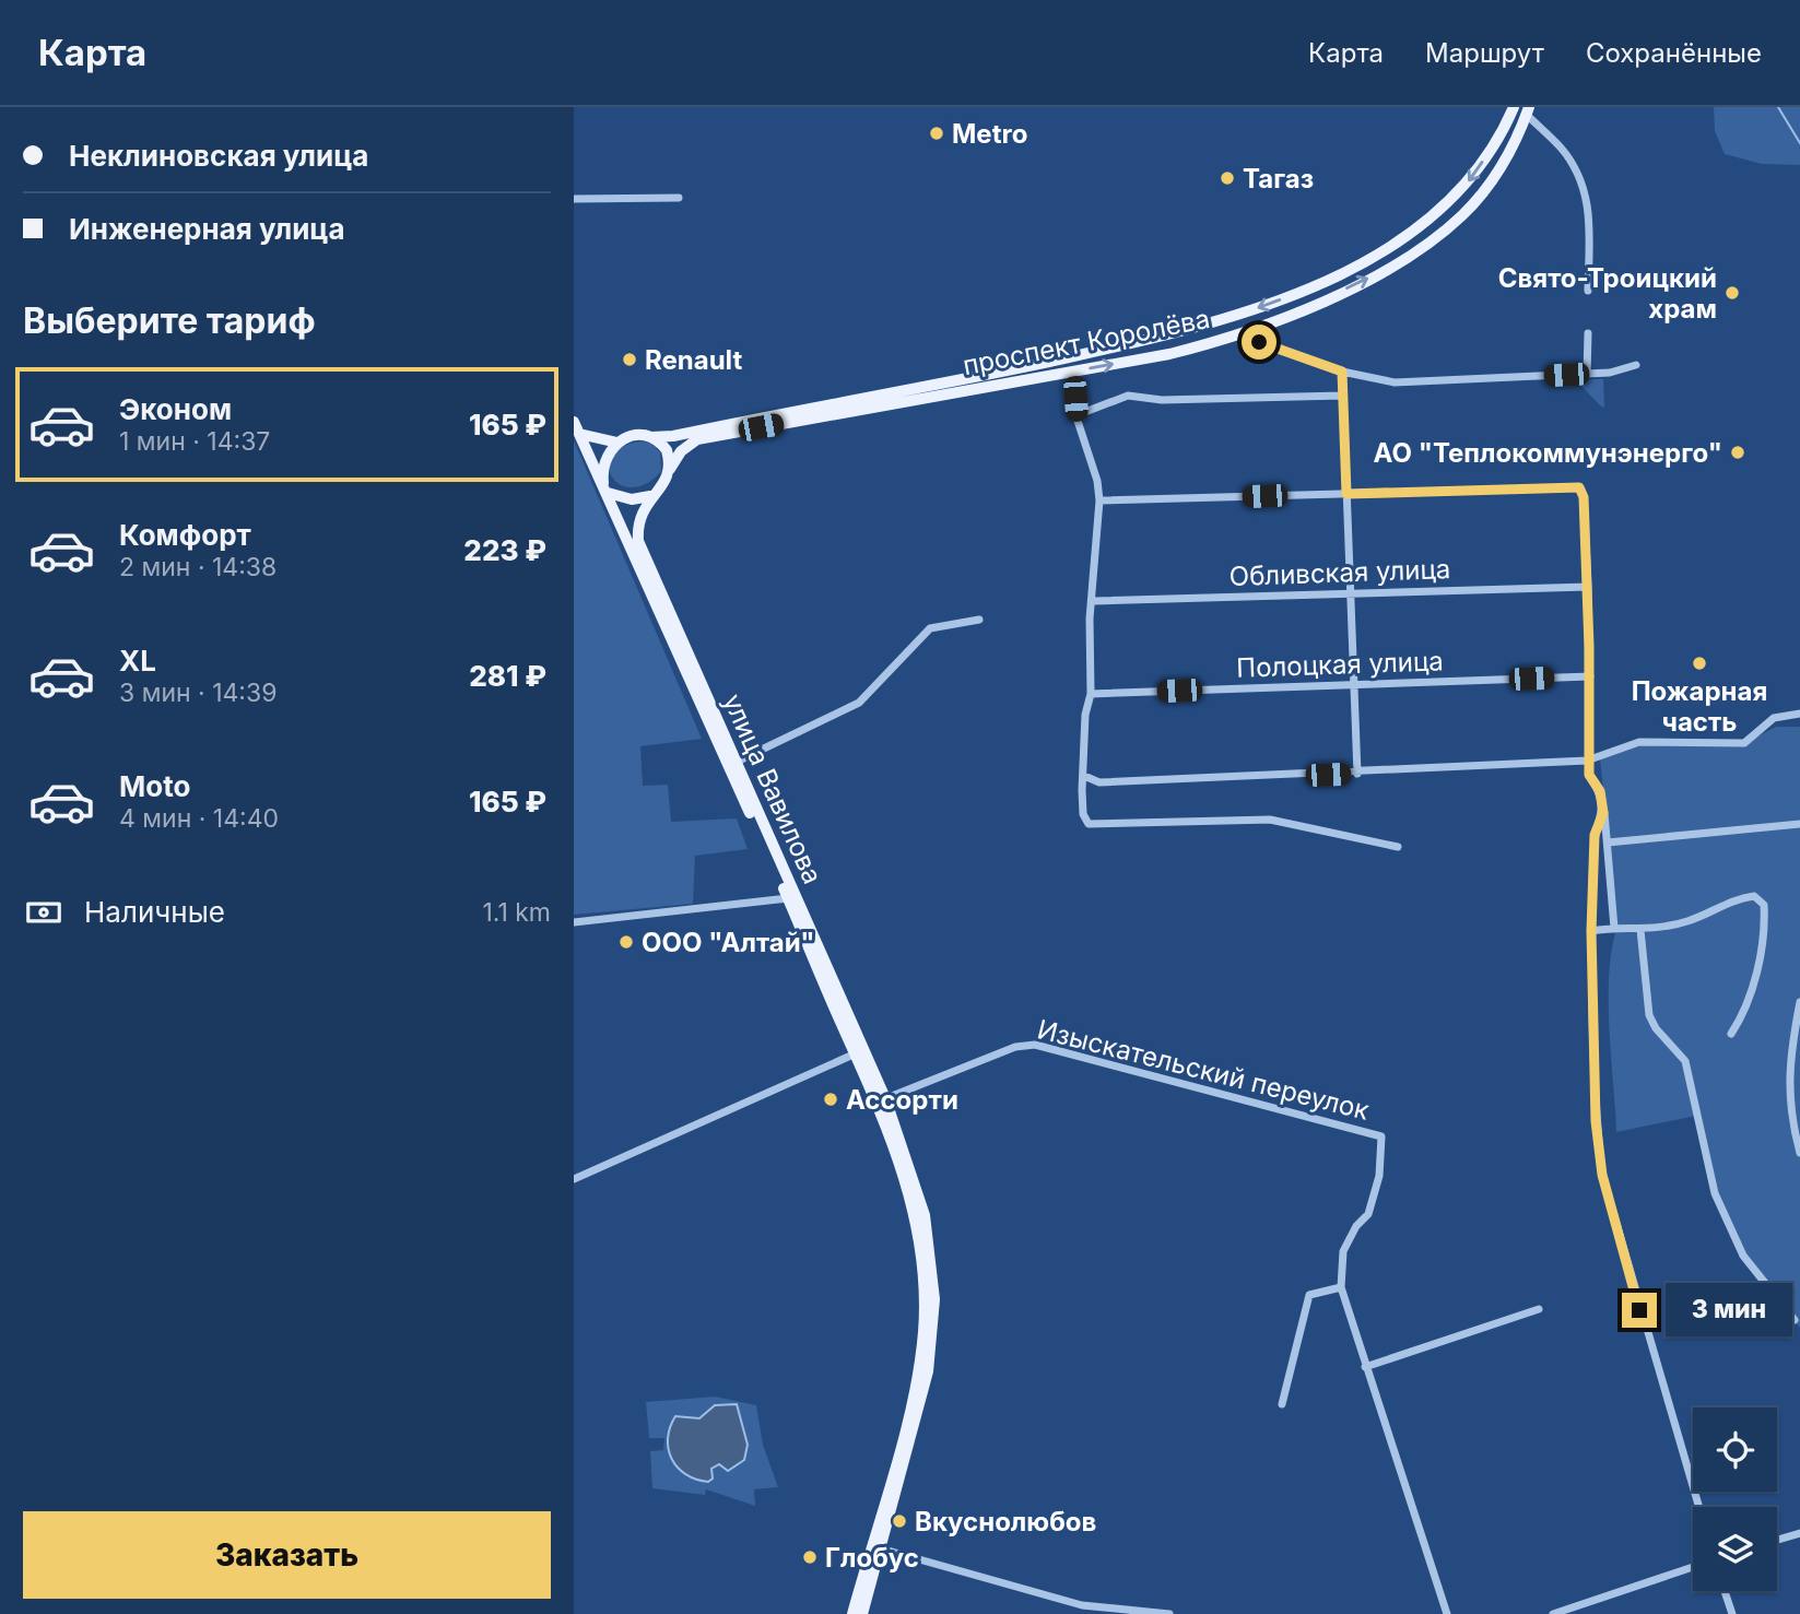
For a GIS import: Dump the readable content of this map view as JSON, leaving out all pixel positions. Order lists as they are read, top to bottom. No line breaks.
{"streets":{"main road":["проспект Королёва","улица Вавилова"],"street":["Обливская улица","Полоцкая улица","Изыскательский переулок"]},"crossings":[["проспект Королёва","улица Вавилова"],["улица Вавилова","Изыскательский переулок"]],"places":["Metro","Тагаз","Свято-Троицкий храм","Renault","АО \"Теплокоммунэнерго\"","Пожарная часть","ООО \"Алтай\"","Ассорти","Вкуснолюбов","Глобус"],"page":{"header":"Карта","nav":["Карта","Маршрут","Сохранённые"],"banner":["Неклиновская улица","Инженерная улица"],"heading":"Выберите тариф","list":[{"name":"Эконом","note":"1 мин · 14:37","value":"165 ₽"},{"name":"Комфорт","note":"2 мин · 14:38","value":"223 ₽"},{"name":"XL","note":"3 мин · 14:39","value":"281 ₽"},{"name":"Moto","note":"4 мин · 14:40","value":"165 ₽"}],"pay":["Наличные","1.1 km"],"bubble":"3 мин","buttons":"Заказать"}}
